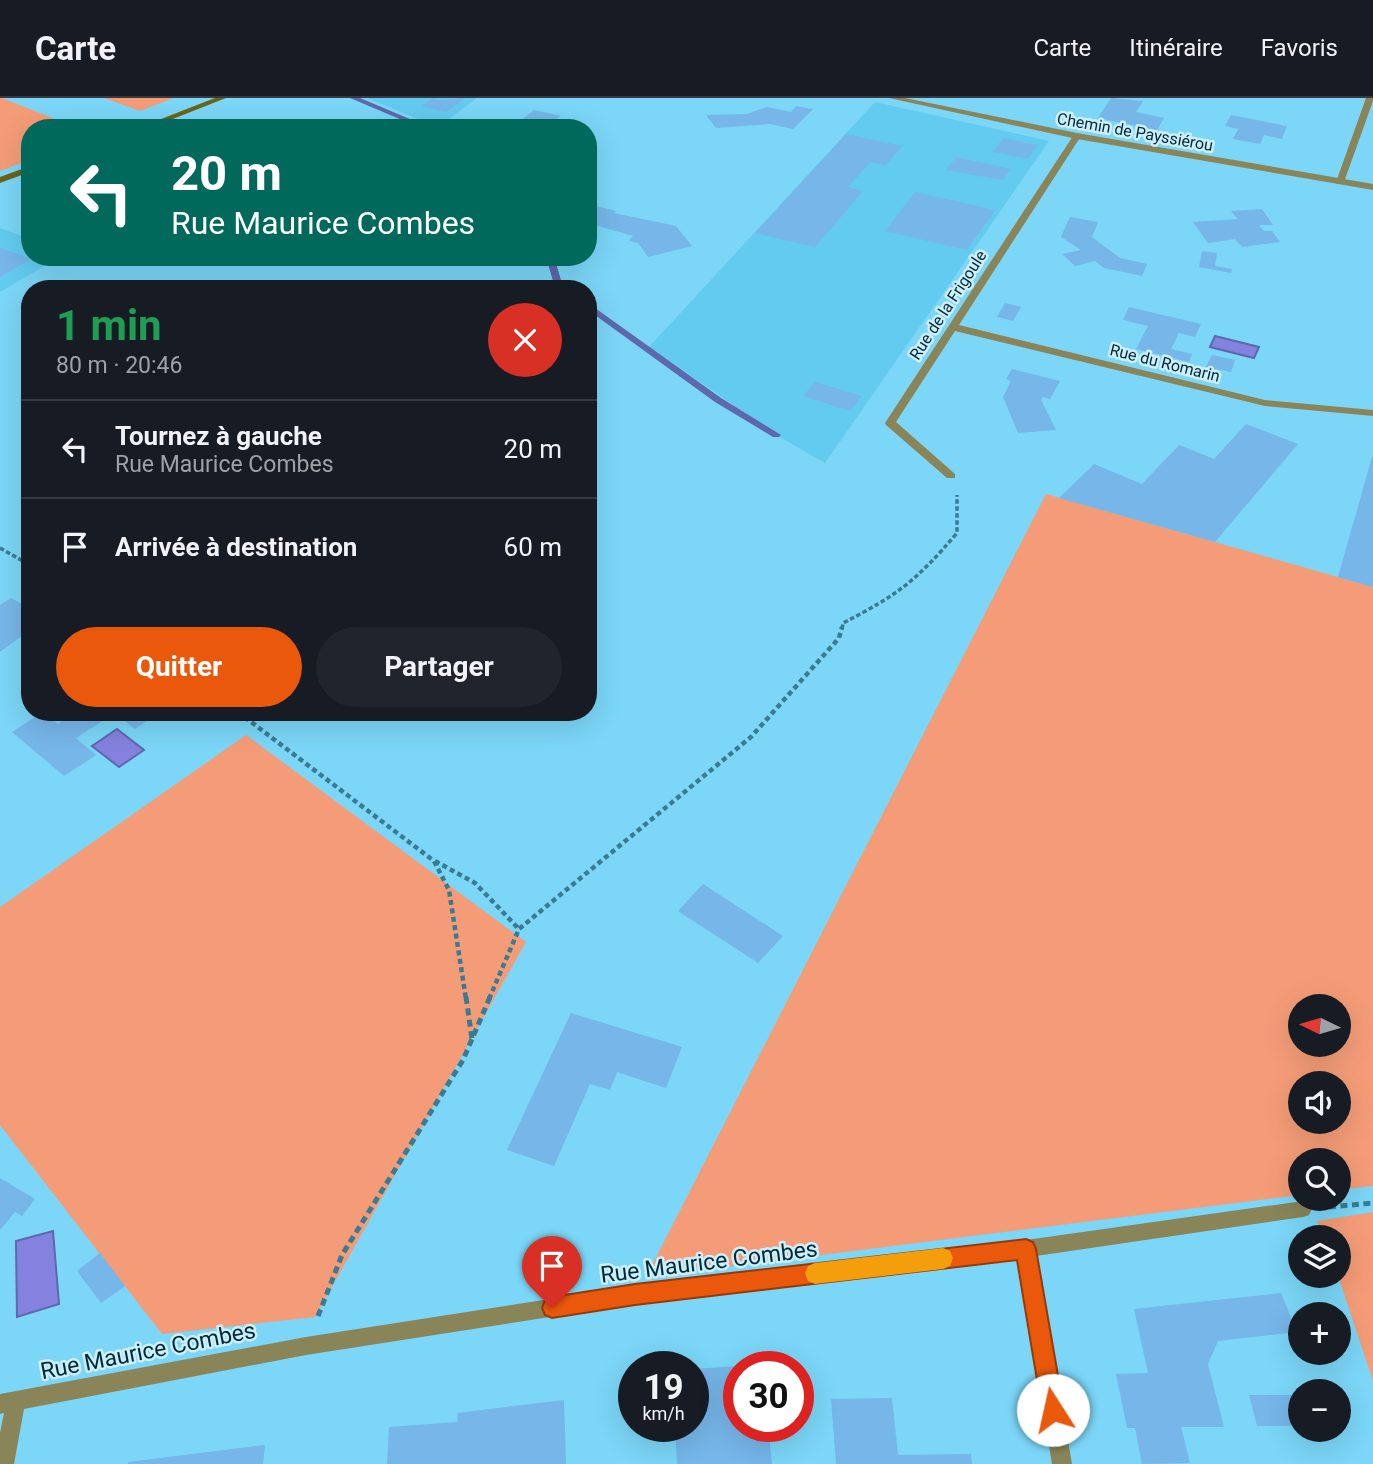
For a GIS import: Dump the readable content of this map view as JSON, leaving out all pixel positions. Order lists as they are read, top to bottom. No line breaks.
{"streets":{"street":["Chemin de Payssiérou","Rue de la Frigoule","Rue du Romarin","Rue Maurice Combes"]},"crossings":[["Chemin de Payssiérou","Rue de la Frigoule"],["Rue de la Frigoule","Rue du Romarin"]],"north":"left","page":{"header":"Carte","nav":["Carte","Itinéraire","Favoris"],"turn":["20 m","Rue Maurice Combes"],"heading":["1 min","80 m · 20:46"],"list":[{"name":"Tournez à gauche","note":"Rue Maurice Combes","value":"20 m"},{"name":"Arrivée à destination","value":"60 m"}],"buttons":["Quitter","Partager"],"map_buttons":["+","−"],"speed":"19 km/h","limit":"30"}}
